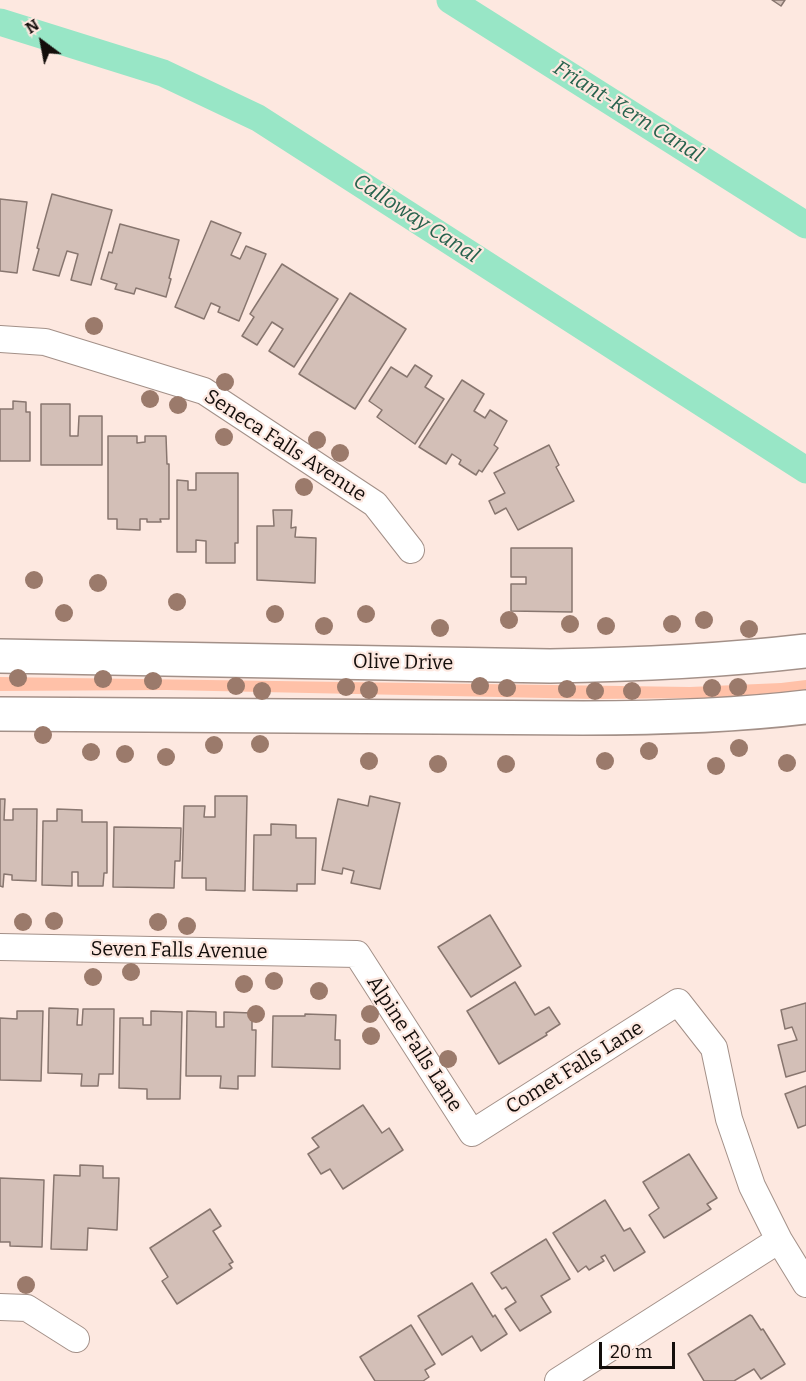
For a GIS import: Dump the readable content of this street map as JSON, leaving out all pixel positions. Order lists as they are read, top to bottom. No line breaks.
{"streets":{"main road":["Olive Drive"],"street":["Seneca Falls Avenue","Seven Falls Avenue","Alpine Falls Lane","Comet Falls Lane"]},"crossings":[["Seven Falls Avenue","Alpine Falls Lane"],["Alpine Falls Lane","Comet Falls Lane"]],"water":["Friant-Kern Canal","Calloway Canal"],"scale_bar":"20 m","north":"top left"}
